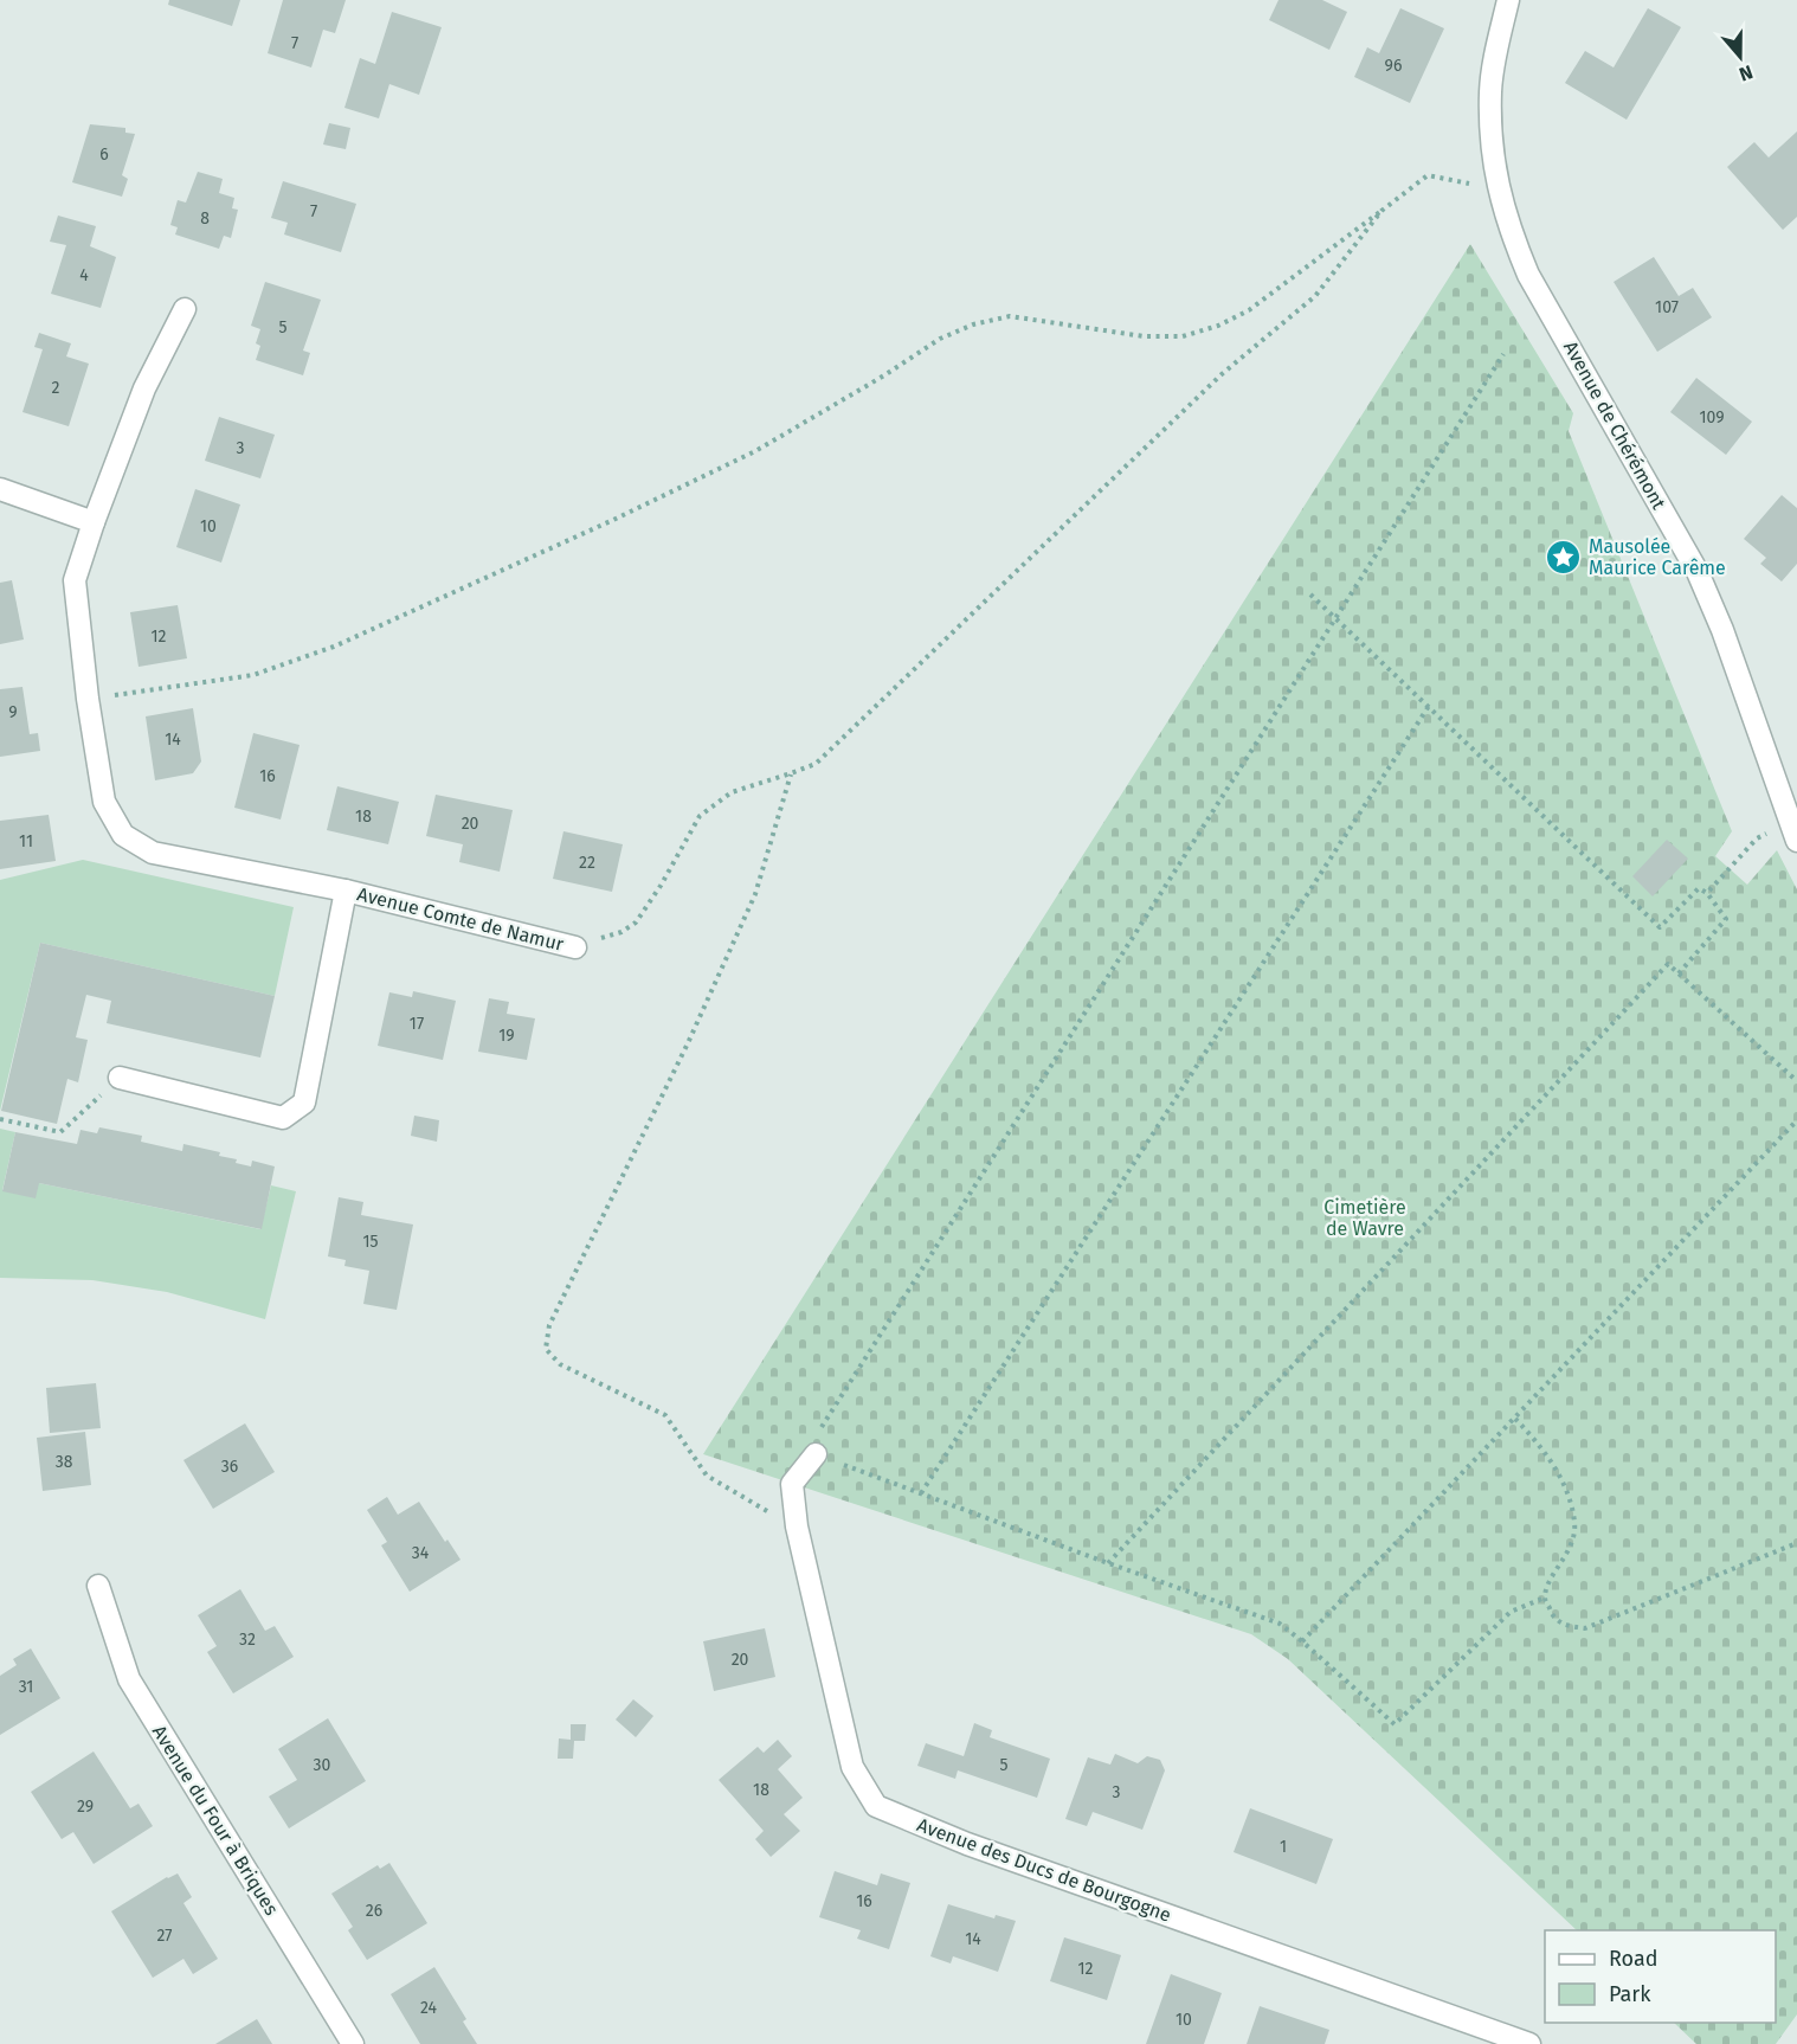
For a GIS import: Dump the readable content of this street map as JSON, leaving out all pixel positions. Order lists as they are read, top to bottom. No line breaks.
{"streets":{"street":["Avenue de Chérémont","Avenue Comte de Namur","Avenue du Four à Briques","Avenue des Ducs de Bourgogne"]},"parks":["Cimetière de Wavre"],"places":{"place":["Mausolée Maurice Carême"]},"house_numbers":["7","96","6","7","8","4","107","5","2","109","3","10","12","9","14","16","18","20","11","22","17","19","15","38","36","34","32","20","31","30","5","18","3","29","1","16","26","27","14","12","24","10"],"legend":["Road","Park"],"north":"bottom"}
